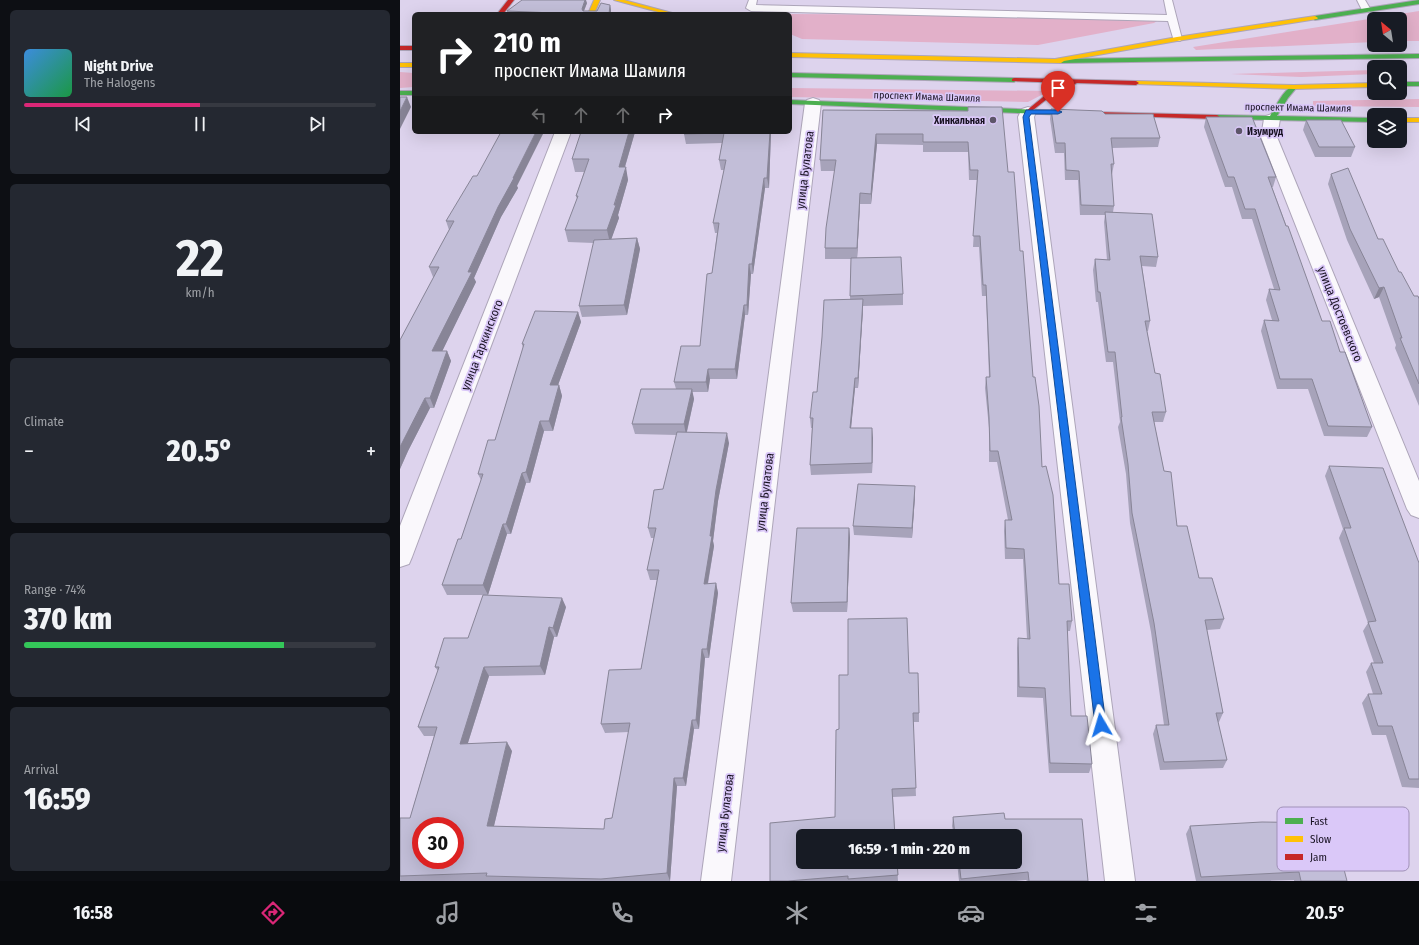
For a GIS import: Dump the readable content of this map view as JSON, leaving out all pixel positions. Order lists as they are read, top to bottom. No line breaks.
{"streets":{"main road":["проспект Имама Шамиля"],"street":["улица Булатова","улица Достоевского","улица Таркинского"]},"crossings":[["проспект Имама Шамиля","улица Булатова"],["проспект Имама Шамиля","улица Достоевского"]],"places":["Хинкальная","Изумруд"],"legend":["Fast","Slow","Jam"],"north":"top left","page":{"turn":["210 m","проспект Имама Шамиля"],"song":["Night Drive","The Halogens"],"tile":[["22","km/h"],"Climate",["Range · 74%","370 km"],["Arrival","16:59"]],"heat":["−","20.5°","+"],"limit":"30","trip":"16:59 · 1 min · 220 m","tabs":["16:58","20.5°"]}}
